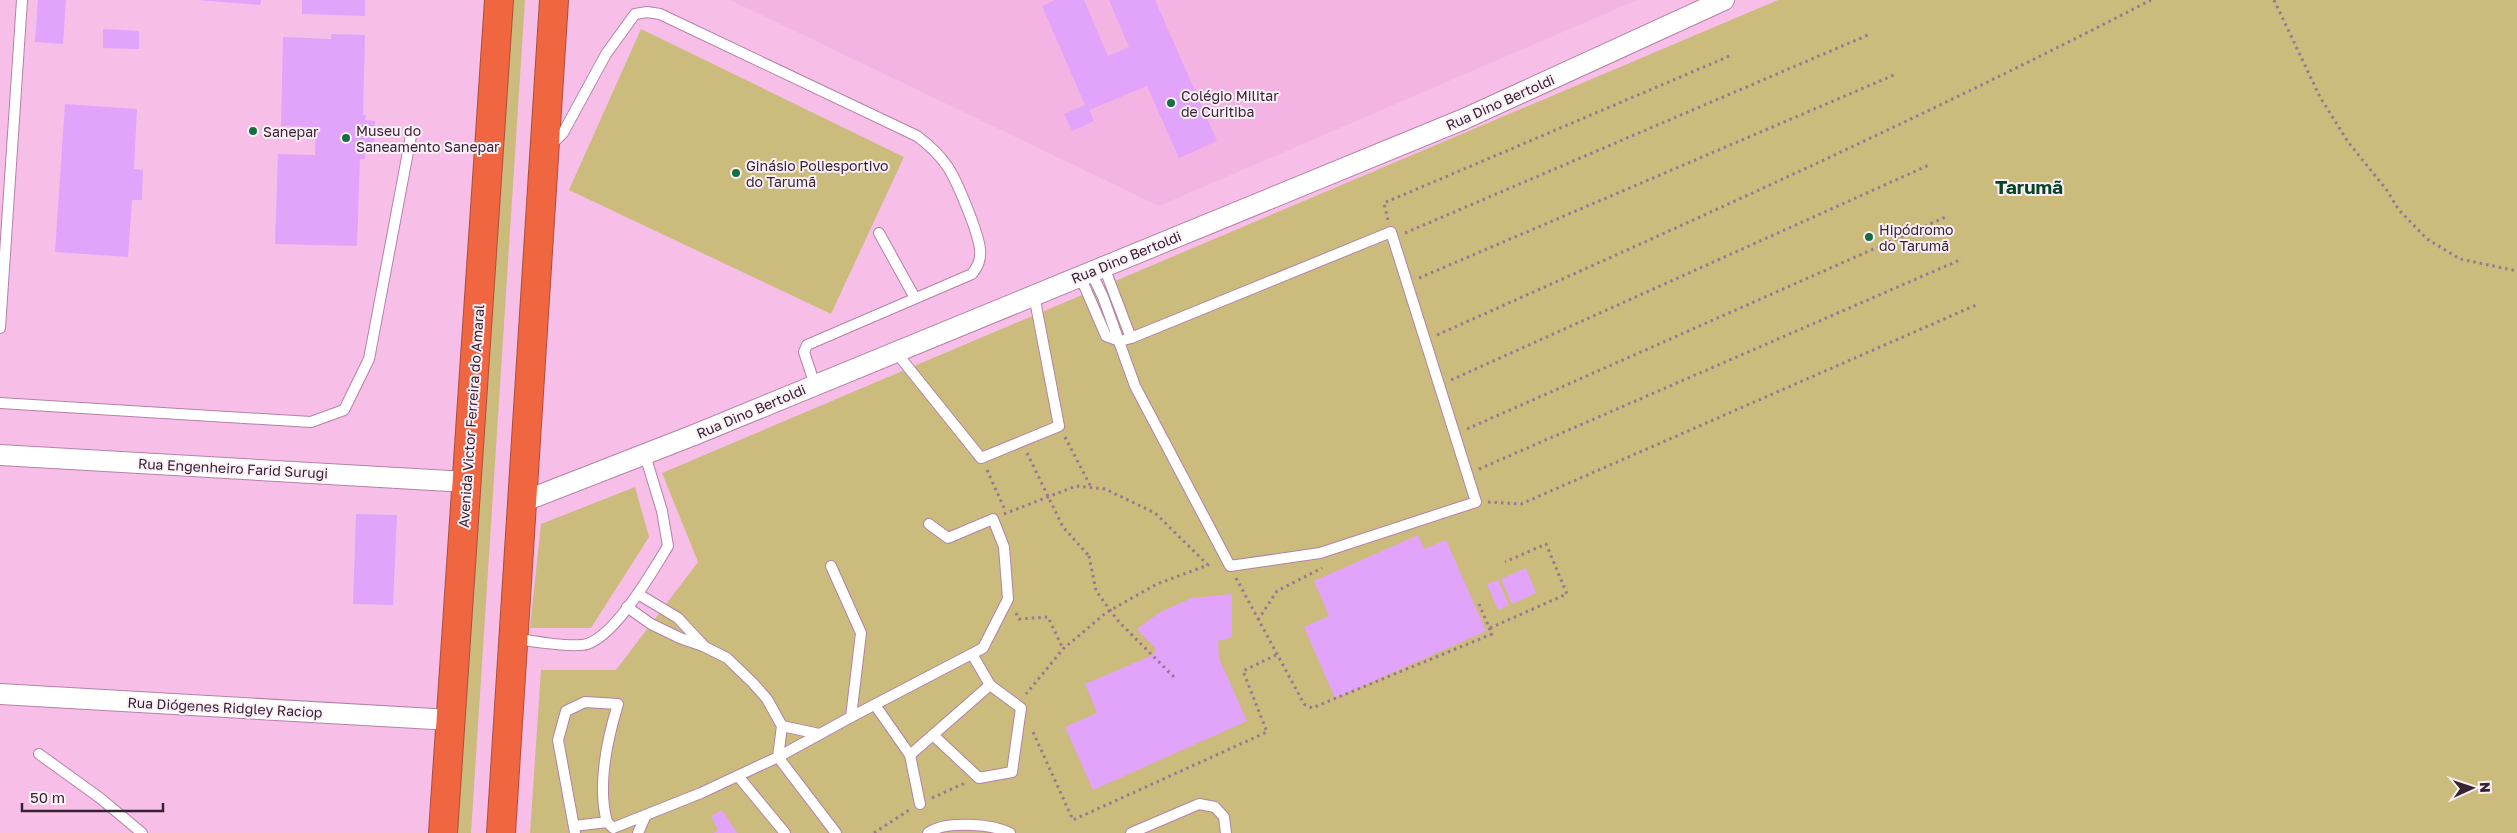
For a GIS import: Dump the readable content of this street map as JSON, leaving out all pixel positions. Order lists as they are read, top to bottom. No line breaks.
{"streets":{"highway":["Avenida Victor Ferreira do Amaral"],"street":["Rua Dino Bertoldi","Rua Engenheiro Farid Surugi","Rua Diógenes Ridgley Raciop"]},"crossings":[["Avenida Victor Ferreira do Amaral","Rua Engenheiro Farid Surugi"],["Avenida Victor Ferreira do Amaral","Rua Diógenes Ridgley Raciop"]],"districts":["Tarumã"],"places":["Colégio Militar de Curitiba","Sanepar","Museu do Saneamento Sanepar","Ginásio Poliesportivo do Tarumã","Hipódromo do Tarumã"],"scale_bar":"50 m","north":"right"}
